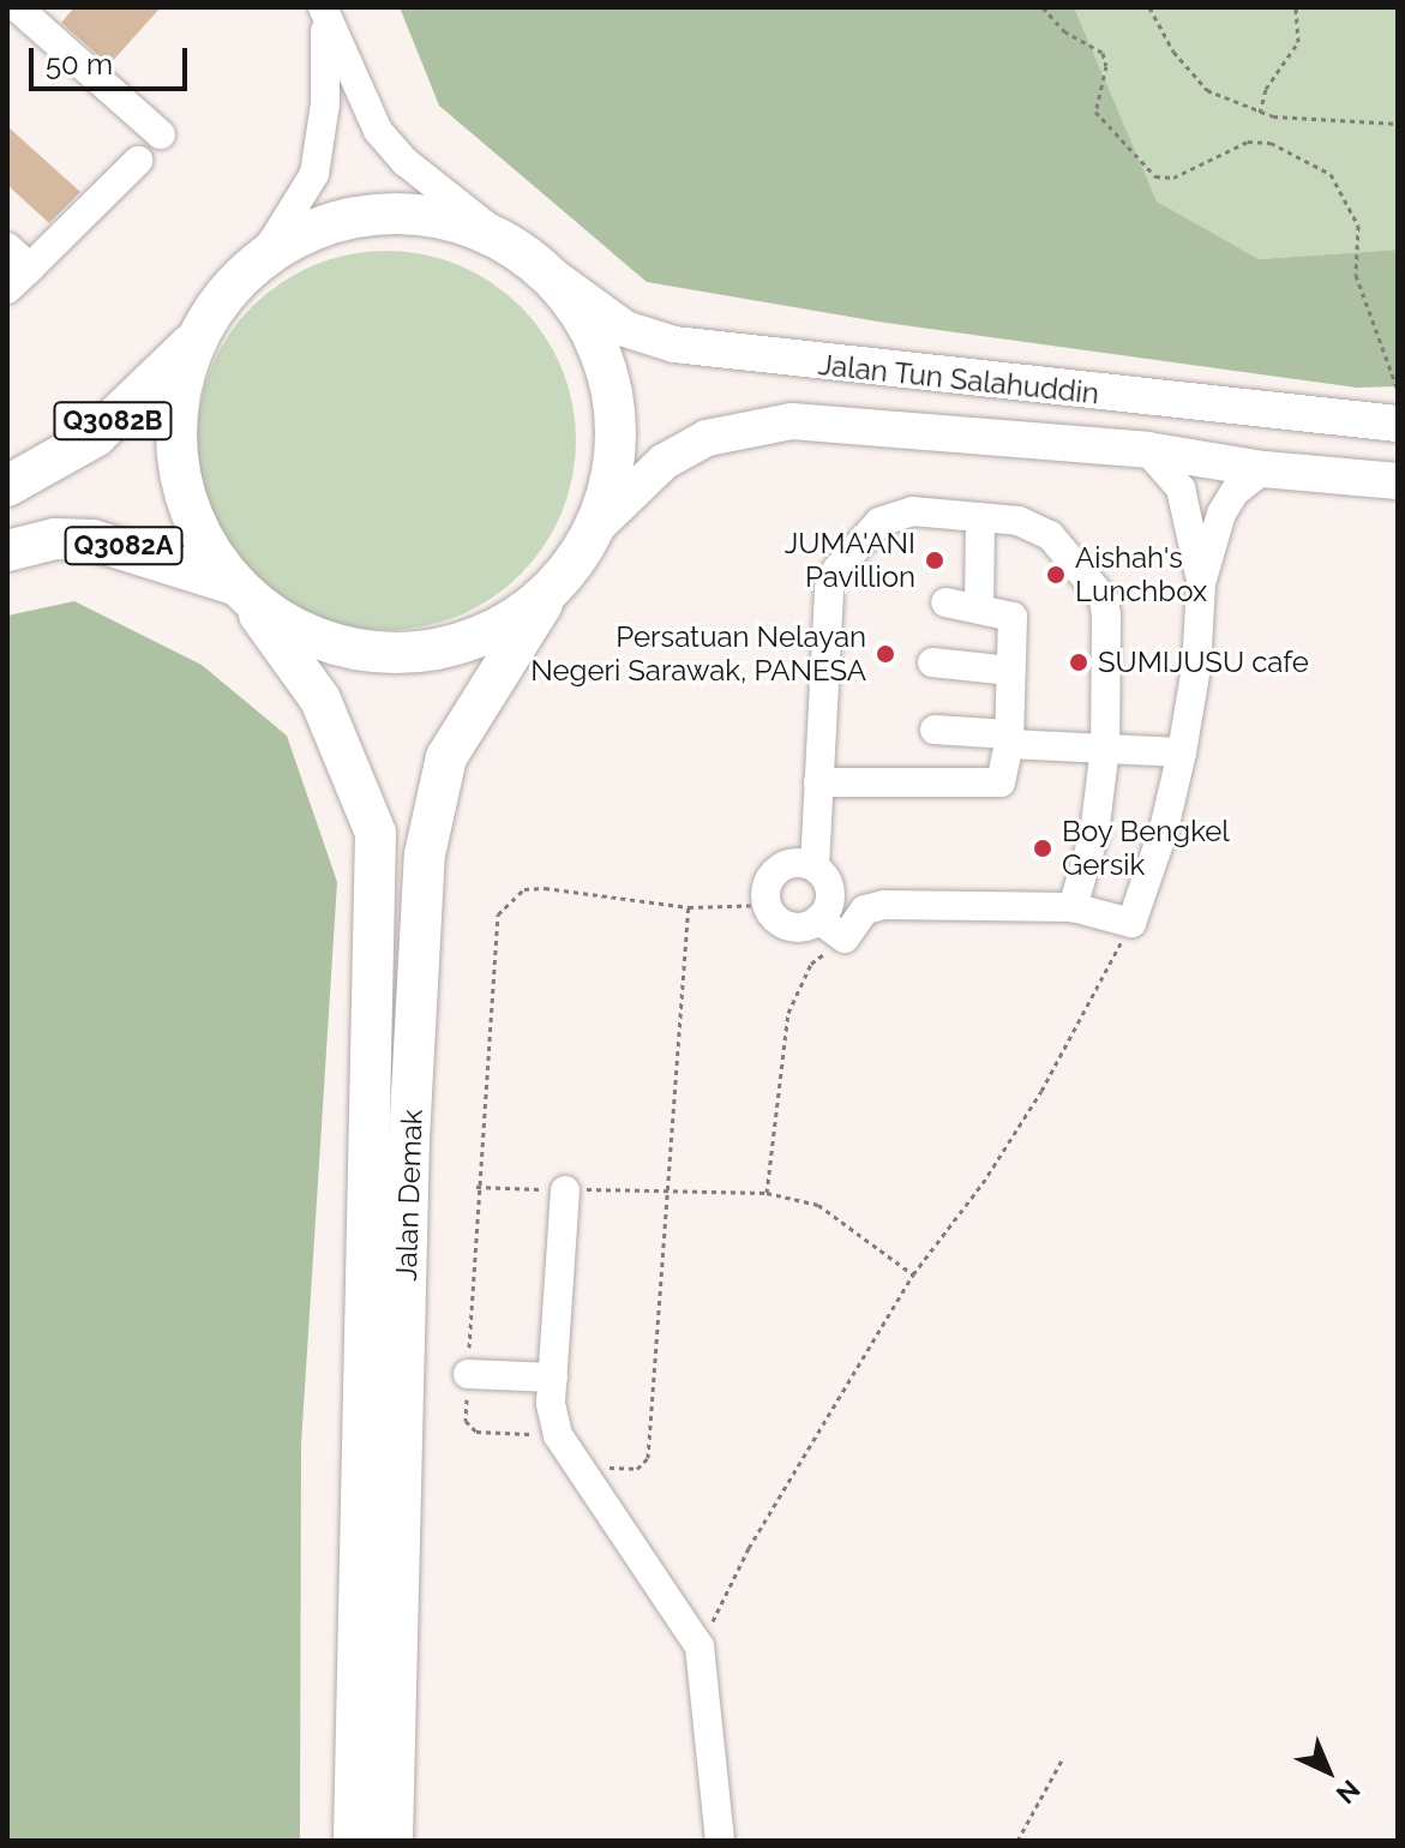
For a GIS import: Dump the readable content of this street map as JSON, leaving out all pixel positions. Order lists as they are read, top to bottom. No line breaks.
{"streets":{"highway":["Q3082B","Q3082A","Jalan Demak"],"main road":["Jalan Tun Salahuddin"]},"crossings":[["Q3082B","Jalan Demak"],["Q3082A","Jalan Demak"]],"places":["JUMA'ANI Pavillion","Aishah's Lunchbox","Persatuan Nelayan Negeri Sarawak, PANESA","SUMIJUSU cafe","Boy Bengkel Gersik"],"scale_bar":"50 m","north":"bottom right"}
